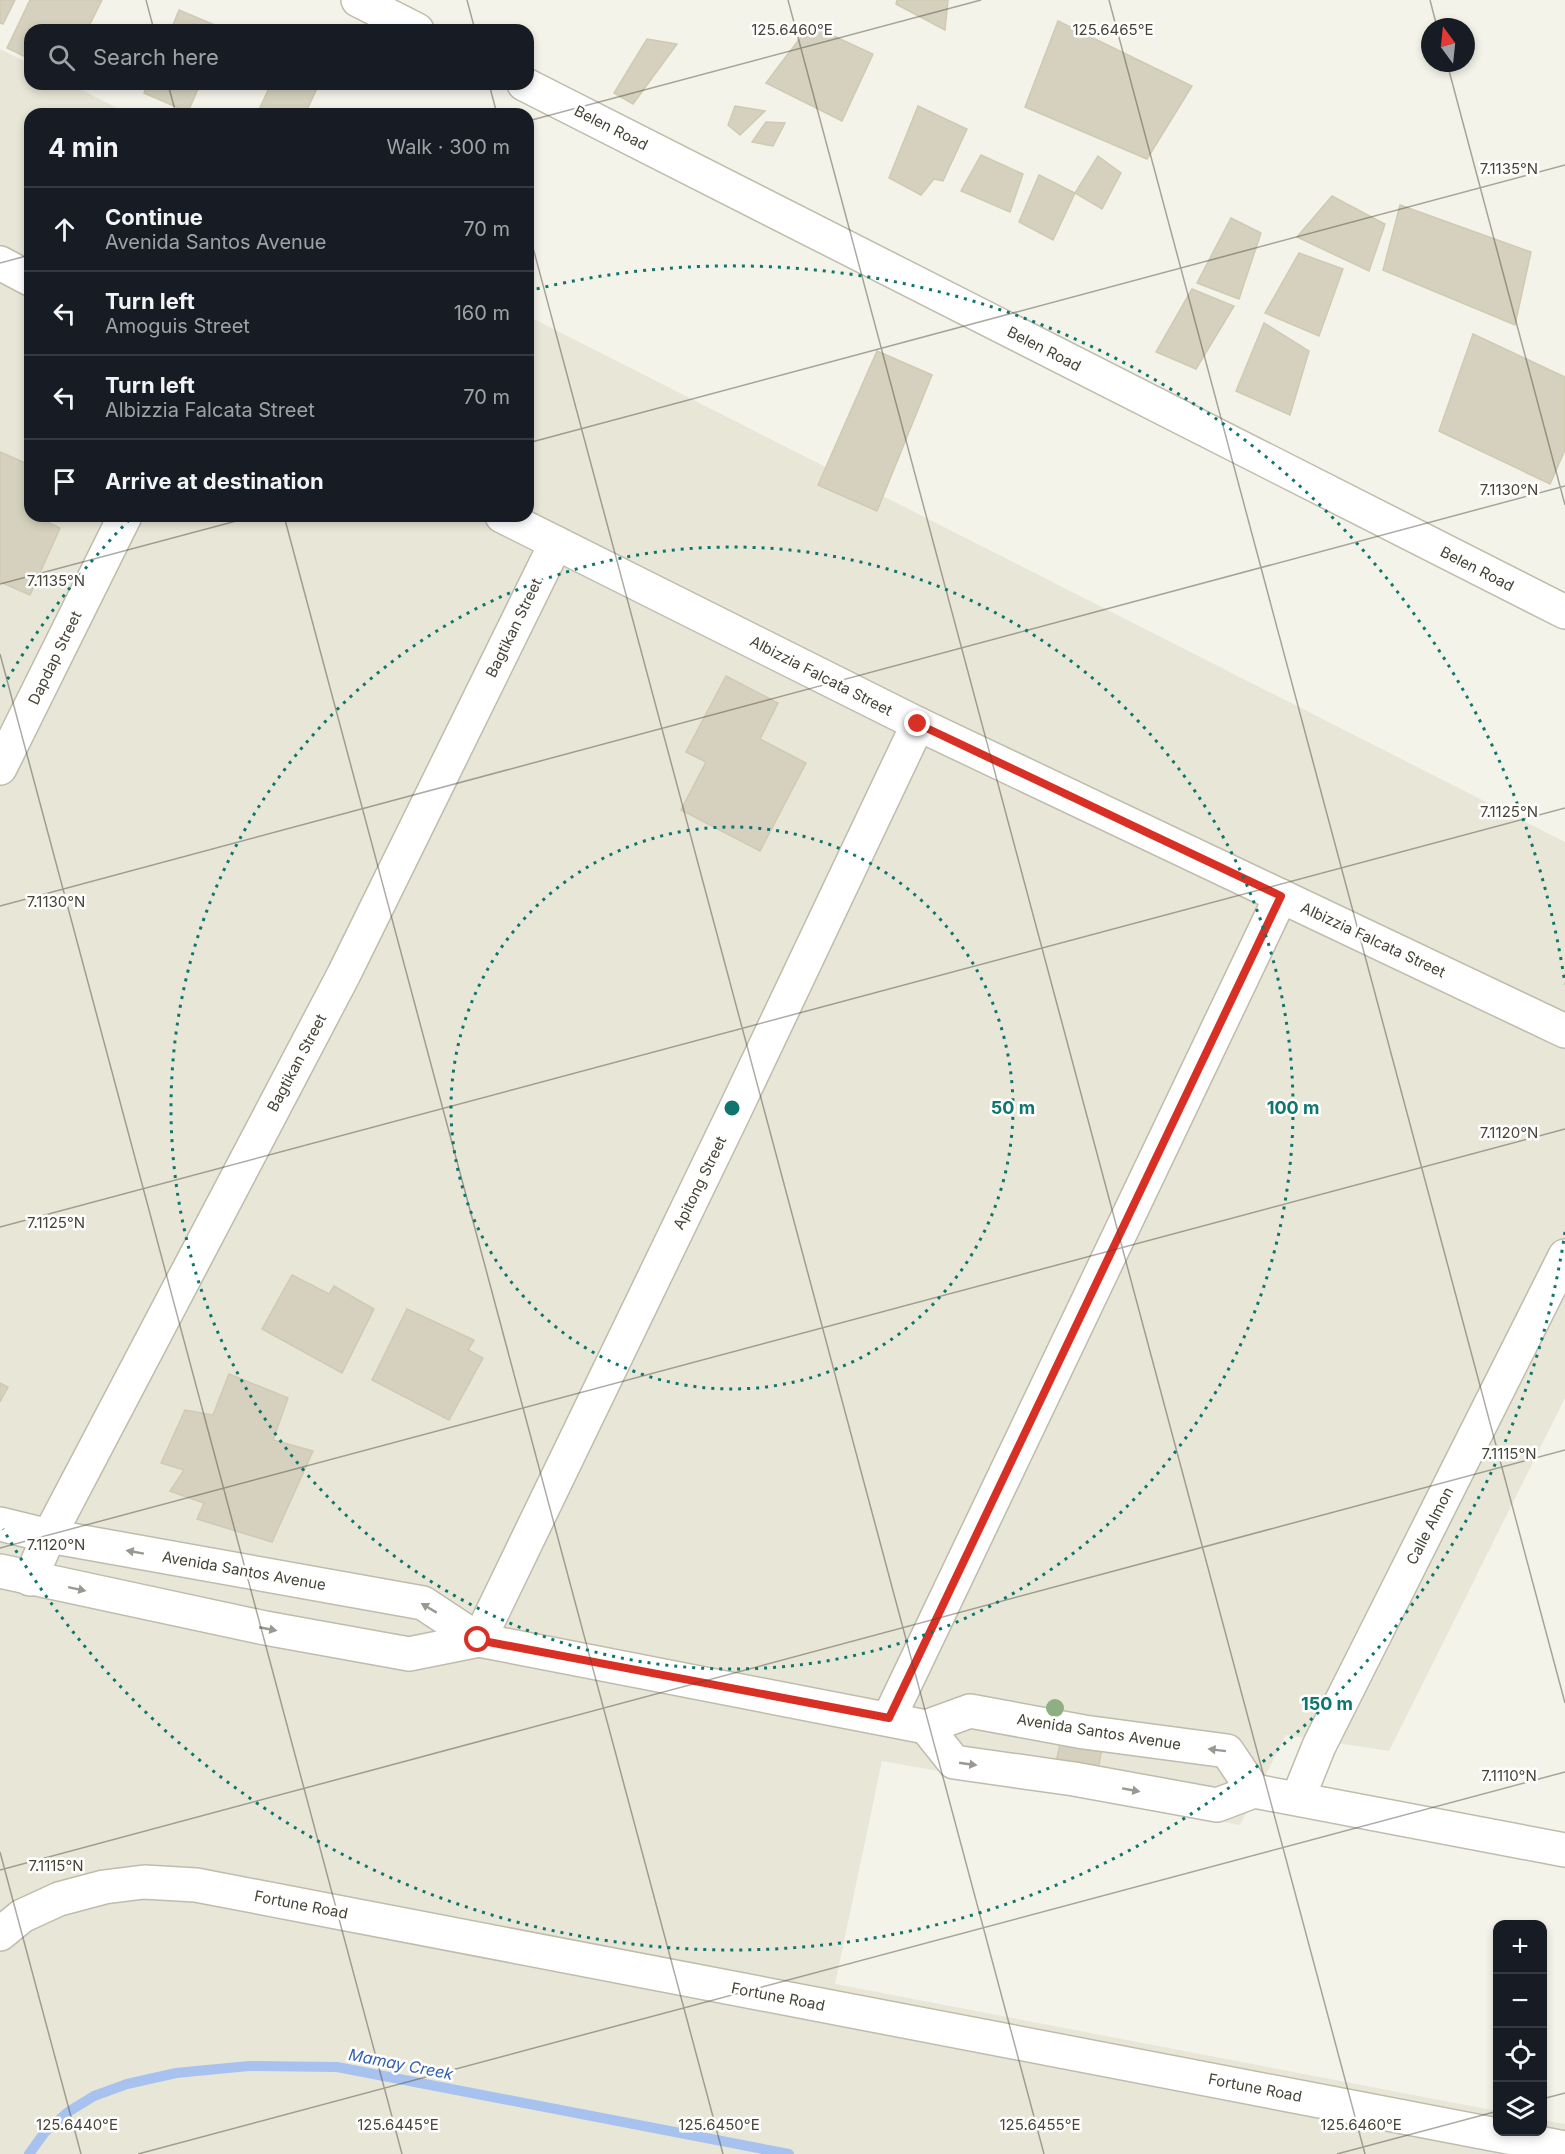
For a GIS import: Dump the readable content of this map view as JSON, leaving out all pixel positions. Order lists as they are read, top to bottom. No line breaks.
{"streets":{"street":["Belen Road","Bagtikan Street","Dapdap Street","Albizzia Falcata Street","Apitong Street","Calle Almon","Avenida Santos Avenue","Fortune Road"]},"crossings":[["Bagtikan Street","Albizzia Falcata Street"],["Bagtikan Street","Avenida Santos Avenue"],["Albizzia Falcata Street","Apitong Street"],["Apitong Street","Avenida Santos Avenue"]],"water":["Mamay Creek"],"north":"top","page":{"search":"Search here","heading":["4 min","Walk · 300 m"],"list":[["Continue","Avenida Santos Avenue","70 m"],["Turn left","Amoguis Street","160 m"],["Turn left","Albizzia Falcata Street","70 m"],"Arrive at destination"],"map_buttons":["+","−"]},"coordinates":["125.6460°E","125.6465°E","7.1135°N","7.1130°N","7.1125°N","7.1120°N","7.1115°N","7.1110°N","125.6440°E","125.6445°E","125.6450°E","125.6455°E"],"rings":["50 m","100 m","150 m"]}
